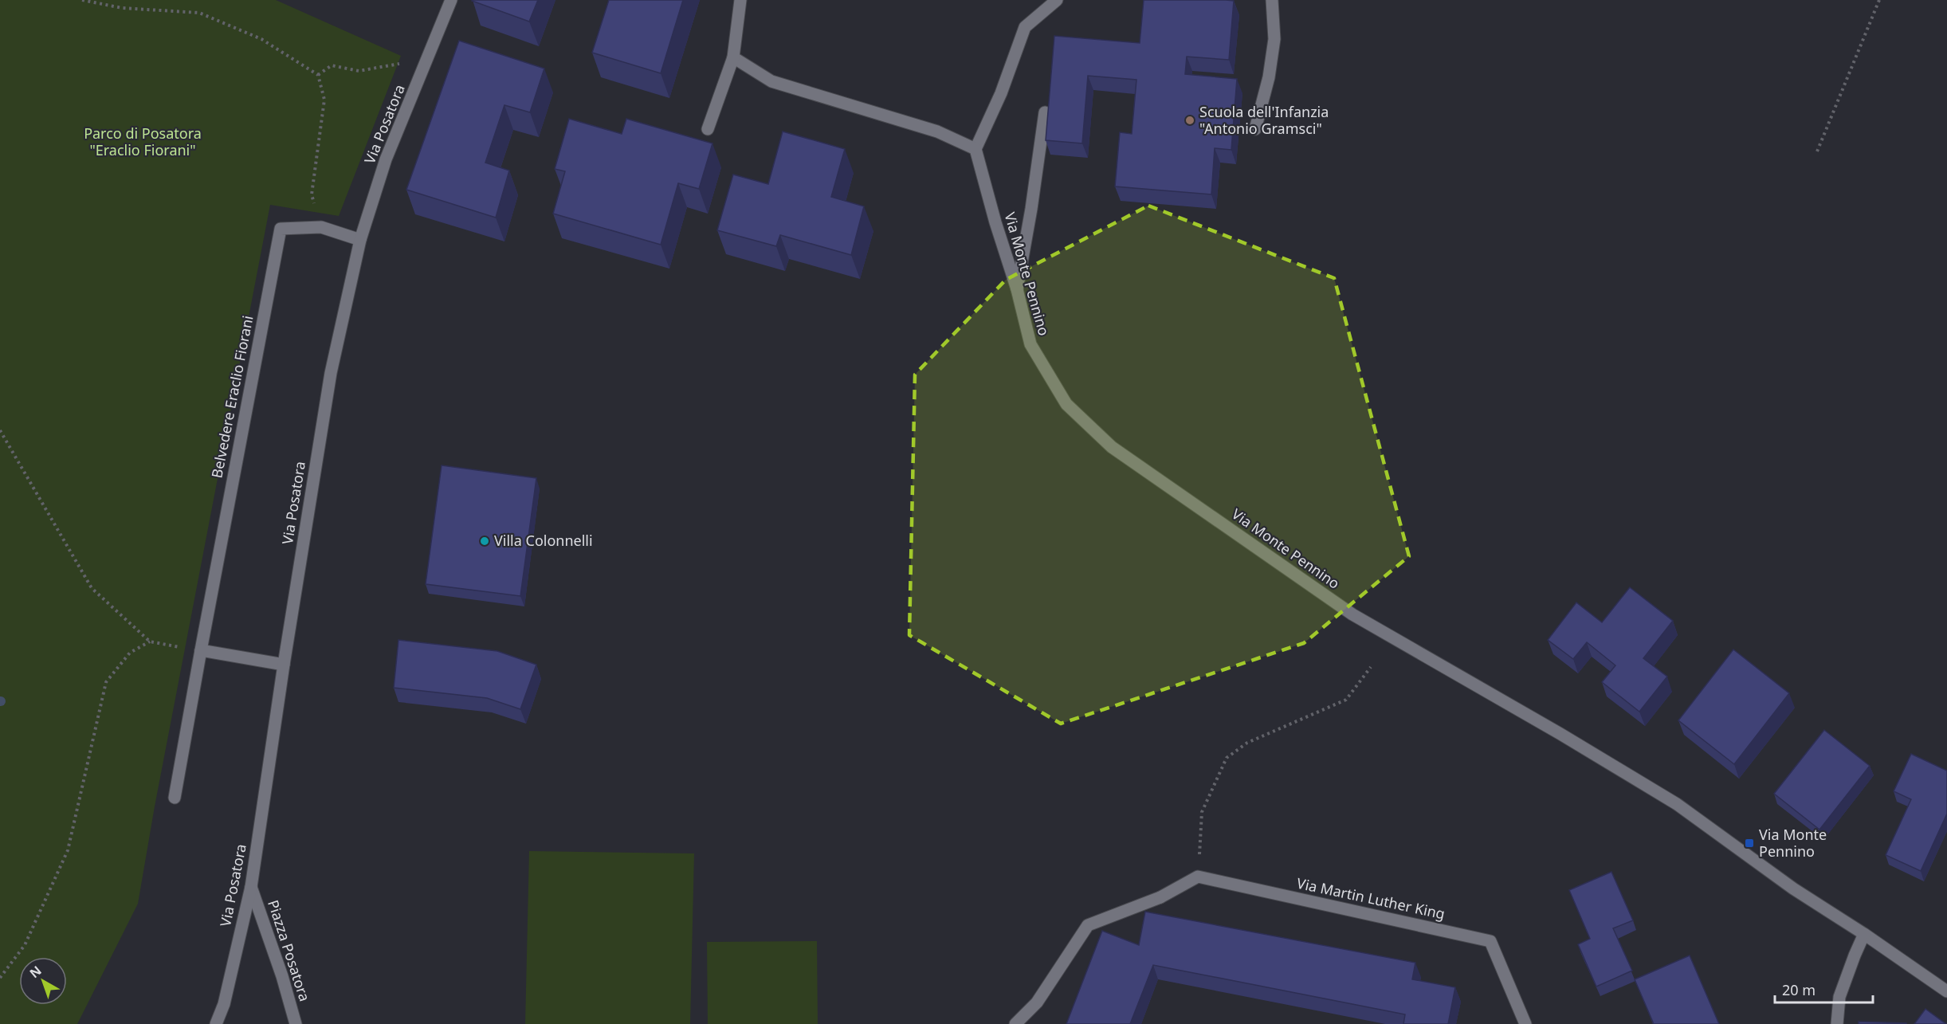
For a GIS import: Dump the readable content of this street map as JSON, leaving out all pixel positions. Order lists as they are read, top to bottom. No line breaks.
{"streets":{"street":["Via Posatora","Via Monte Pennino","Belvedere Eraclio Fiorani","Via Martin Luther King","Piazza Posatora"]},"crossings":[["Via Posatora","Belvedere Eraclio Fiorani"],["Via Posatora","Piazza Posatora"]],"parks":["Parco di Posatora \"Eraclio Fiorani\""],"places":{"other":["Scuola dell'Infanzia \"Antonio Gramsci\"","Villa Colonnelli"],"transit":["Via Monte Pennino"]},"scale_bar":"20 m","north":"top left"}
